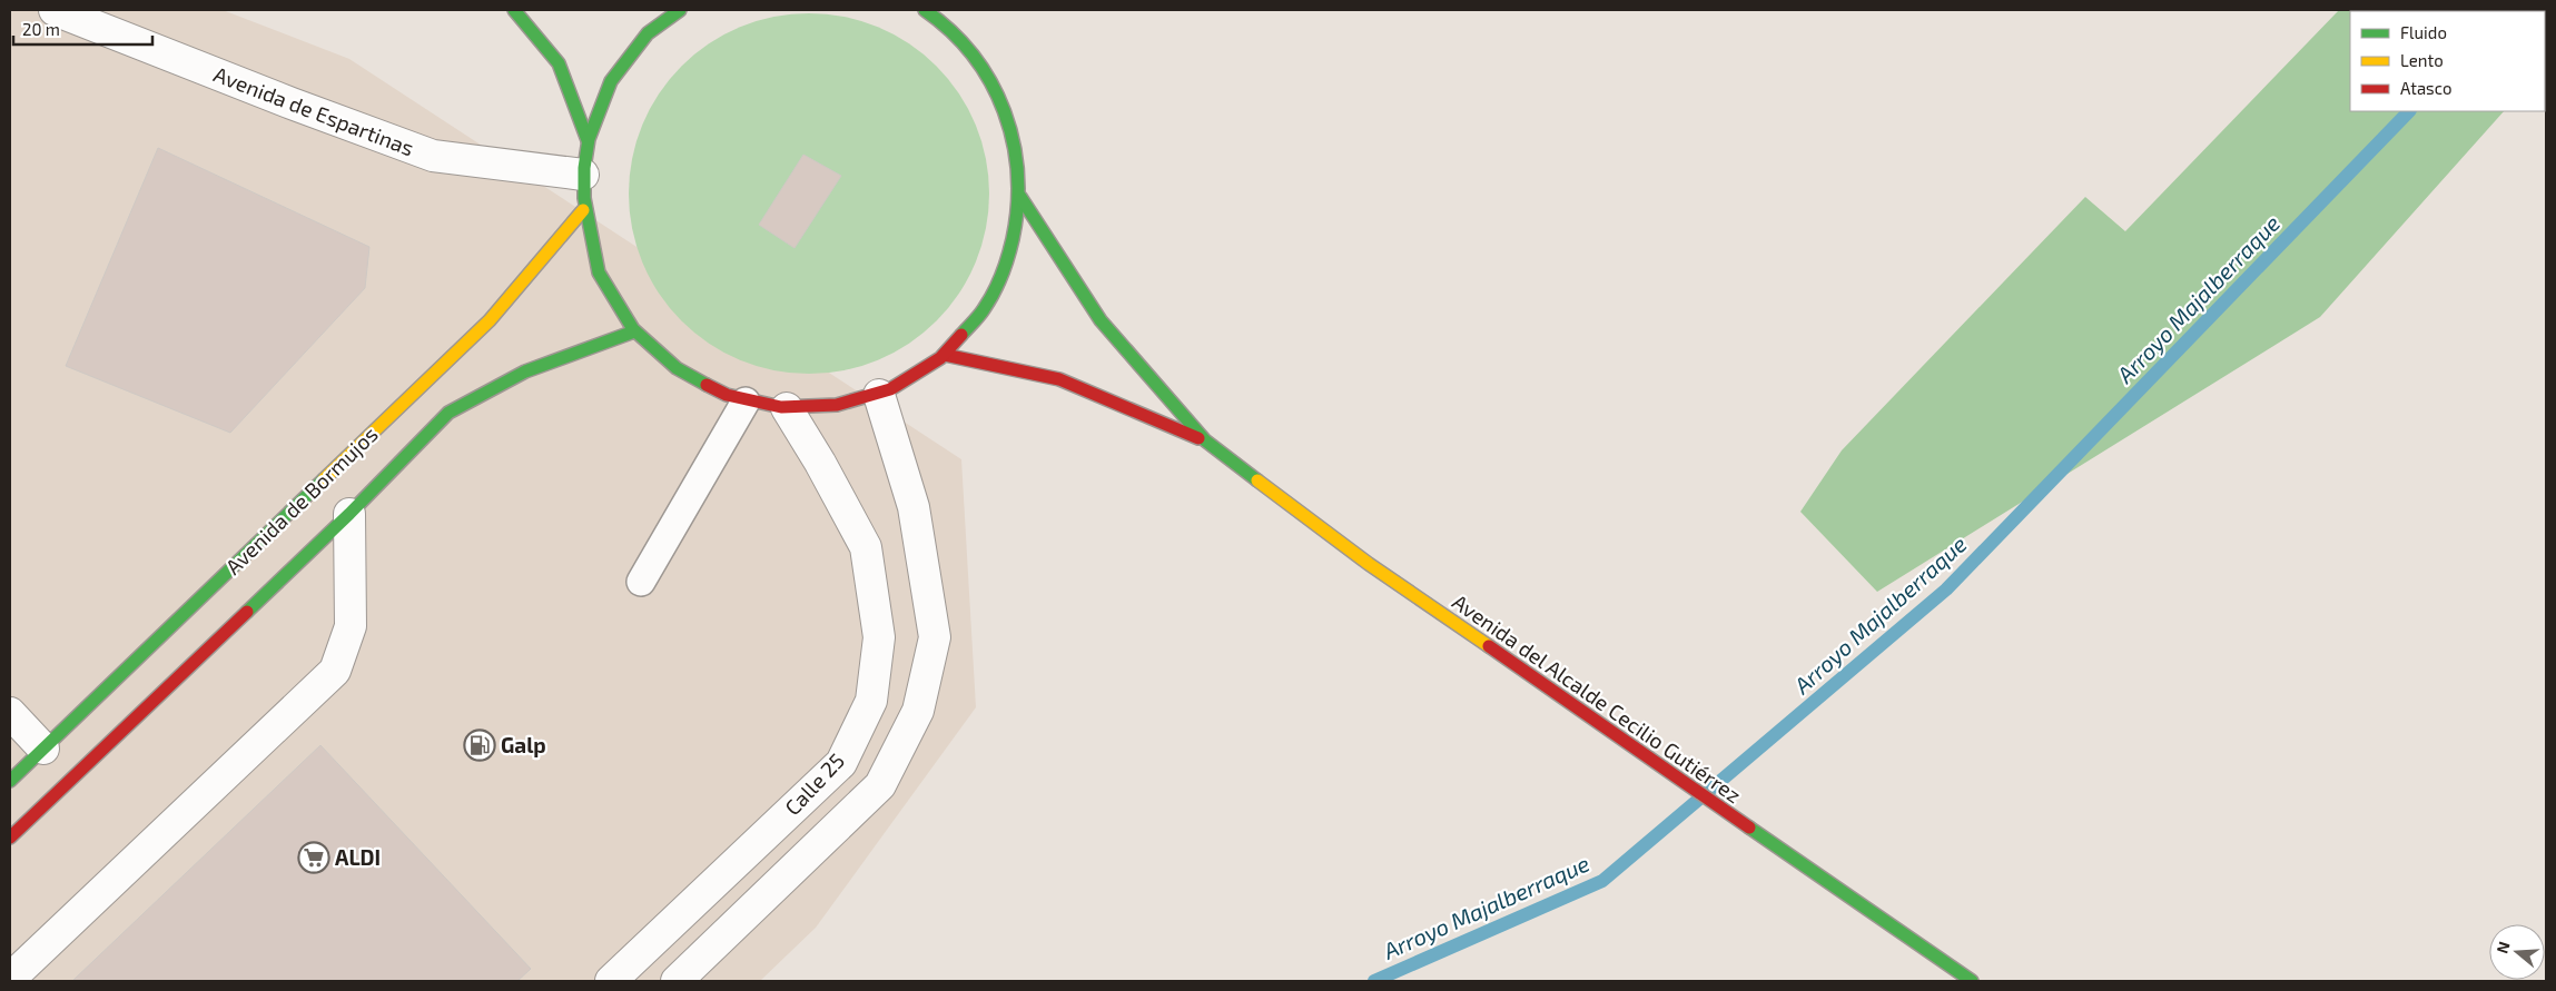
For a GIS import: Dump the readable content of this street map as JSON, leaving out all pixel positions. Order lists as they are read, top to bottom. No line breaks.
{"streets":{"street":["Avenida de Espartinas","Avenida de Bormujos","Avenida del Alcalde Cecilio Gutiérrez","Calle 25"]},"water":["Arroyo Majalberraque"],"places":{"fuel station":["Galp"],"supermarket":["ALDI"]},"legend":["Fluido","Lento","Atasco"],"scale_bar":"20 m","north":"left"}
